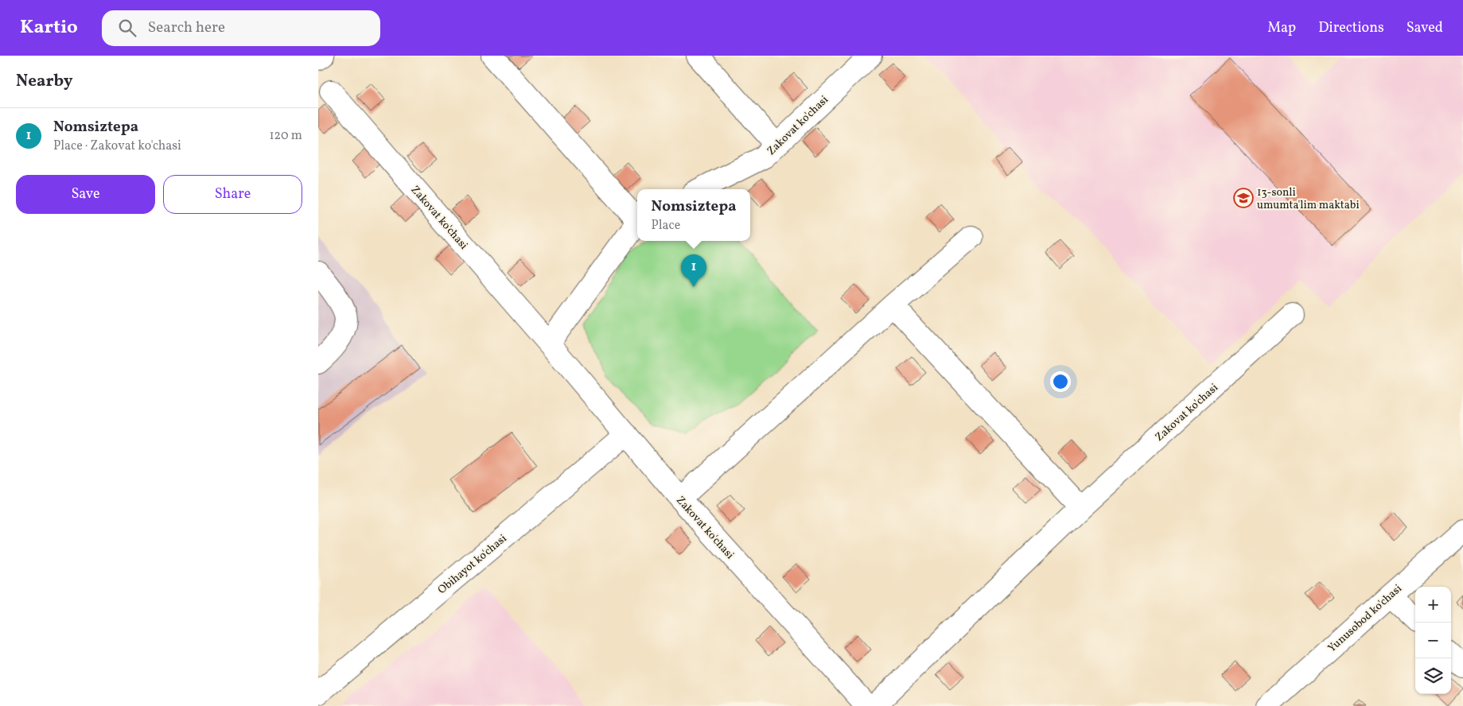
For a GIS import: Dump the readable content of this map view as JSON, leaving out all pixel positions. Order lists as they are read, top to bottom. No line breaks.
{"streets":{"street":["Zakovat ko'chasi","Obihayot ko'chasi","Yunusobod ko'chasi"]},"crossings":[["Zakovat ko'chasi","Obihayot ko'chasi"]],"places":{"school or university":["13-sonli umumta'lim maktabi"]},"page":{"header":"Kartio","search":"Search here","nav":["Map","Directions","Saved"],"heading":"Nearby","list":[{"mark":"1","name":"Nomsiztepa","note":"Place · Zakovat ko'chasi","value":"120 m"}],"buttons":["Save","Share"],"popup":["Nomsiztepa","Place"],"pins":"1","map_buttons":["+","−"]}}
